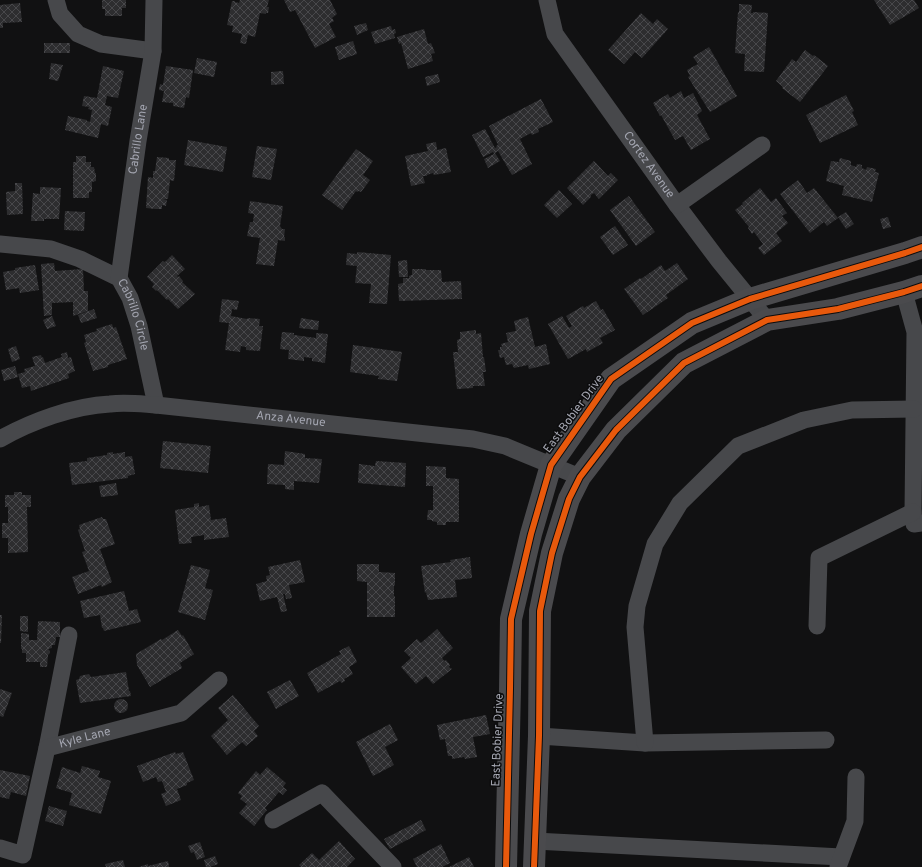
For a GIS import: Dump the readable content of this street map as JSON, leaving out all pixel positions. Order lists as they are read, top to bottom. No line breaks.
{"streets":{"main road":["East Bobier Drive"],"street":["Cabrillo Lane","Cortez Avenue","Cabrillo Circle","Anza Avenue","Kyle Lane"]},"crossings":[["Cabrillo Lane","Cabrillo Circle"],["Cortez Avenue","East Bobier Drive"],["Cabrillo Circle","Anza Avenue"],["East Bobier Drive","Anza Avenue"]]}
